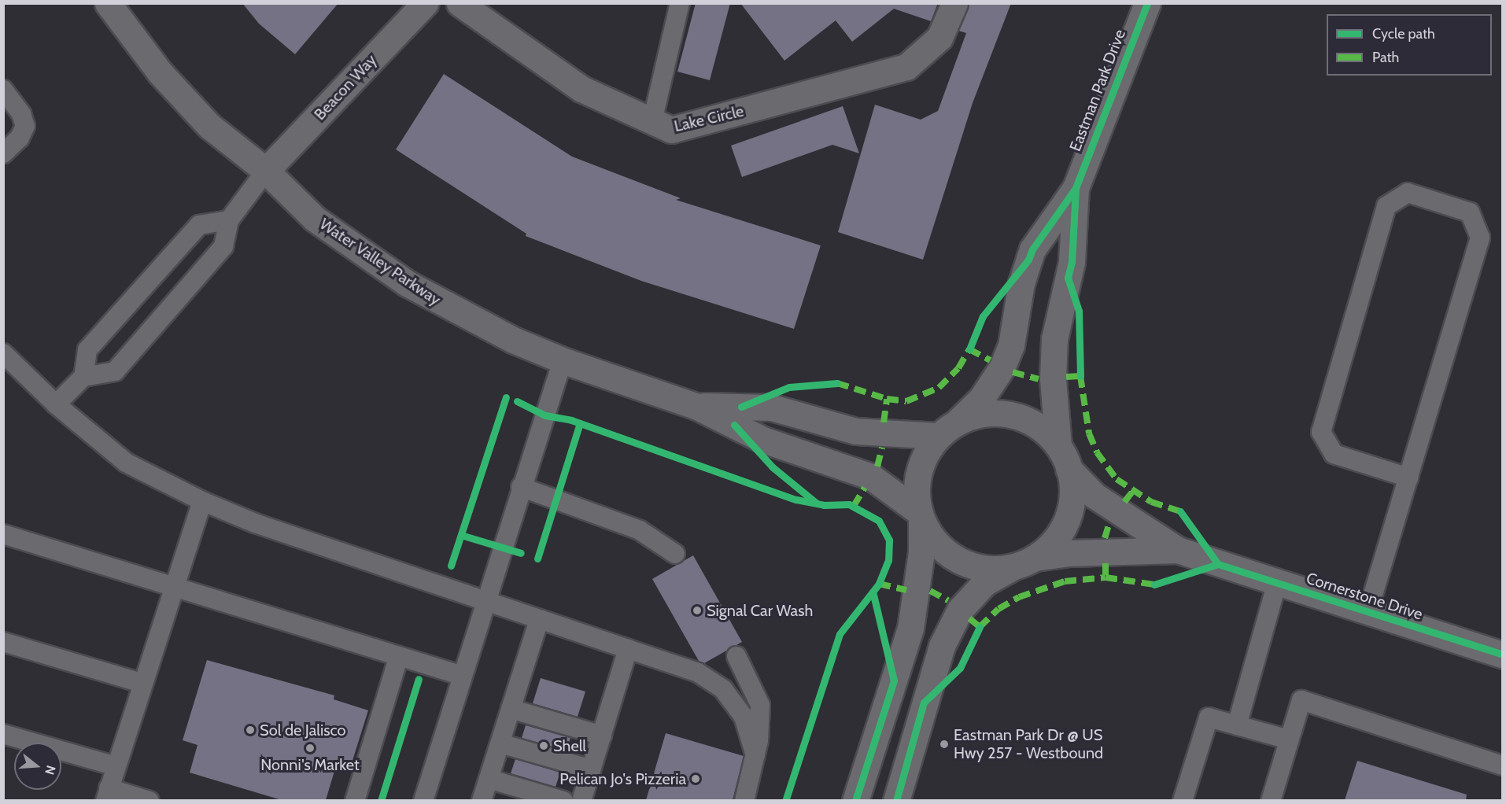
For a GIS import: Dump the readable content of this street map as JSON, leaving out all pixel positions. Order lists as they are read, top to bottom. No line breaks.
{"streets":{"street":["Beacon Way","Eastman Park Drive","Lake Circle","Water Valley Parkway","Cornerstone Drive"]},"crossings":[["Beacon Way","Water Valley Parkway"],["Eastman Park Drive","Water Valley Parkway"],["Eastman Park Drive","Cornerstone Drive"],["Water Valley Parkway","Cornerstone Drive"]],"places":["Signal Car Wash","Sol de Jalisco","Eastman Park Dr @ US Hwy 257 - Westbound","Shell","Nonni's Market","Pelican Jo's Pizzeria"],"legend":["Cycle path","Path"],"north":"right"}
